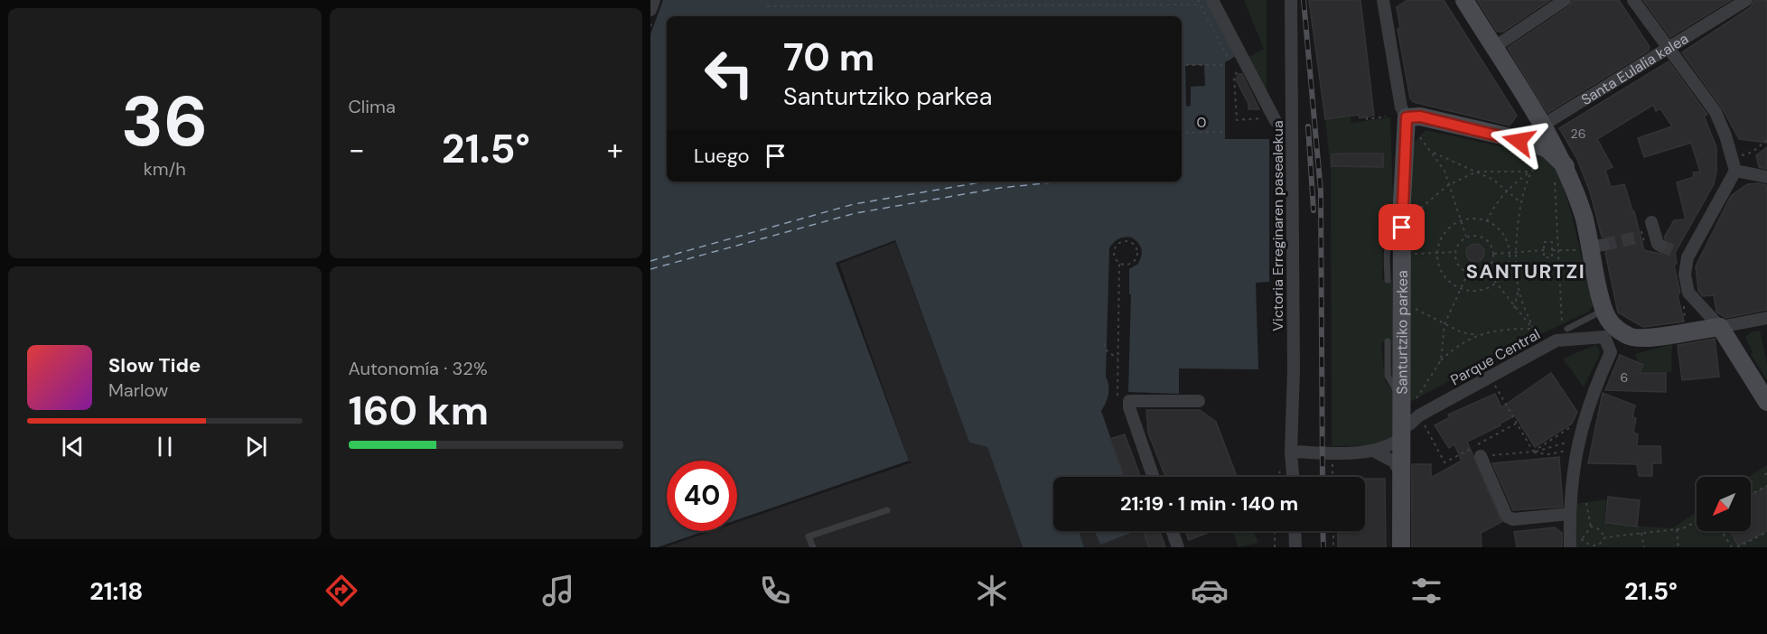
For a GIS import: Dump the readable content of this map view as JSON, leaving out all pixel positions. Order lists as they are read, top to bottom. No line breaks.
{"streets":{"street":["Santa Eulalia kalea","Victoria Erreginaren pasealekua","Santurtziko parkea","Parque Central"],"path":["0"]},"crossings":[["Santurtziko parkea","Parque Central"]],"districts":["SANTURTZI"],"house_numbers":["26","6"],"north":"bottom left","page":{"tile":[["36","km/h"],"Clima",["Autonomía · 32%","160 km"]],"turn":["70 m","Santurtziko parkea"],"heat":["−","21.5°","+"],"then":"Luego","song":["Slow Tide","Marlow"],"limit":"40","trip":"21:19 · 1 min · 140 m","tabs":["21:18","21.5°"]}}
